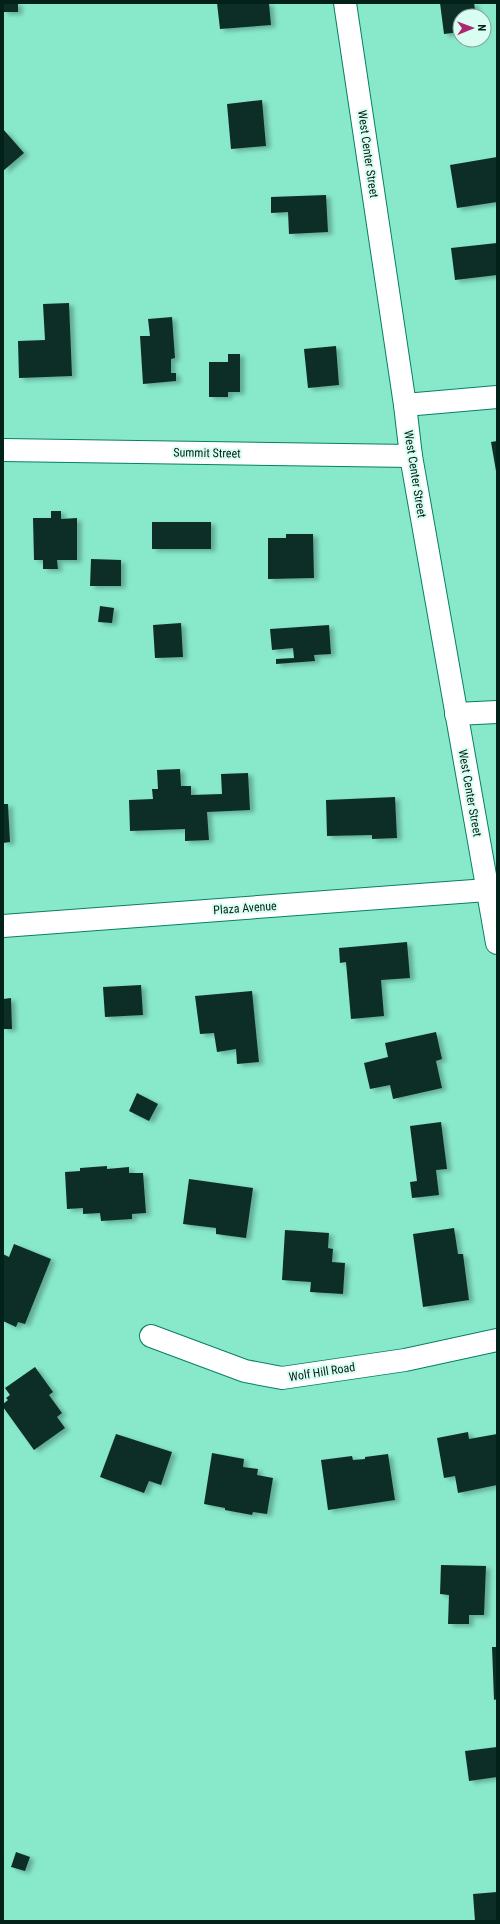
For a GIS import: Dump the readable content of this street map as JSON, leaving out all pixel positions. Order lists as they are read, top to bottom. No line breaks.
{"streets":{"street":["West Center Street","Summit Street","Plaza Avenue","Wolf Hill Road"]},"crossings":[["West Center Street","Summit Street"],["West Center Street","Plaza Avenue"]],"north":"right"}
